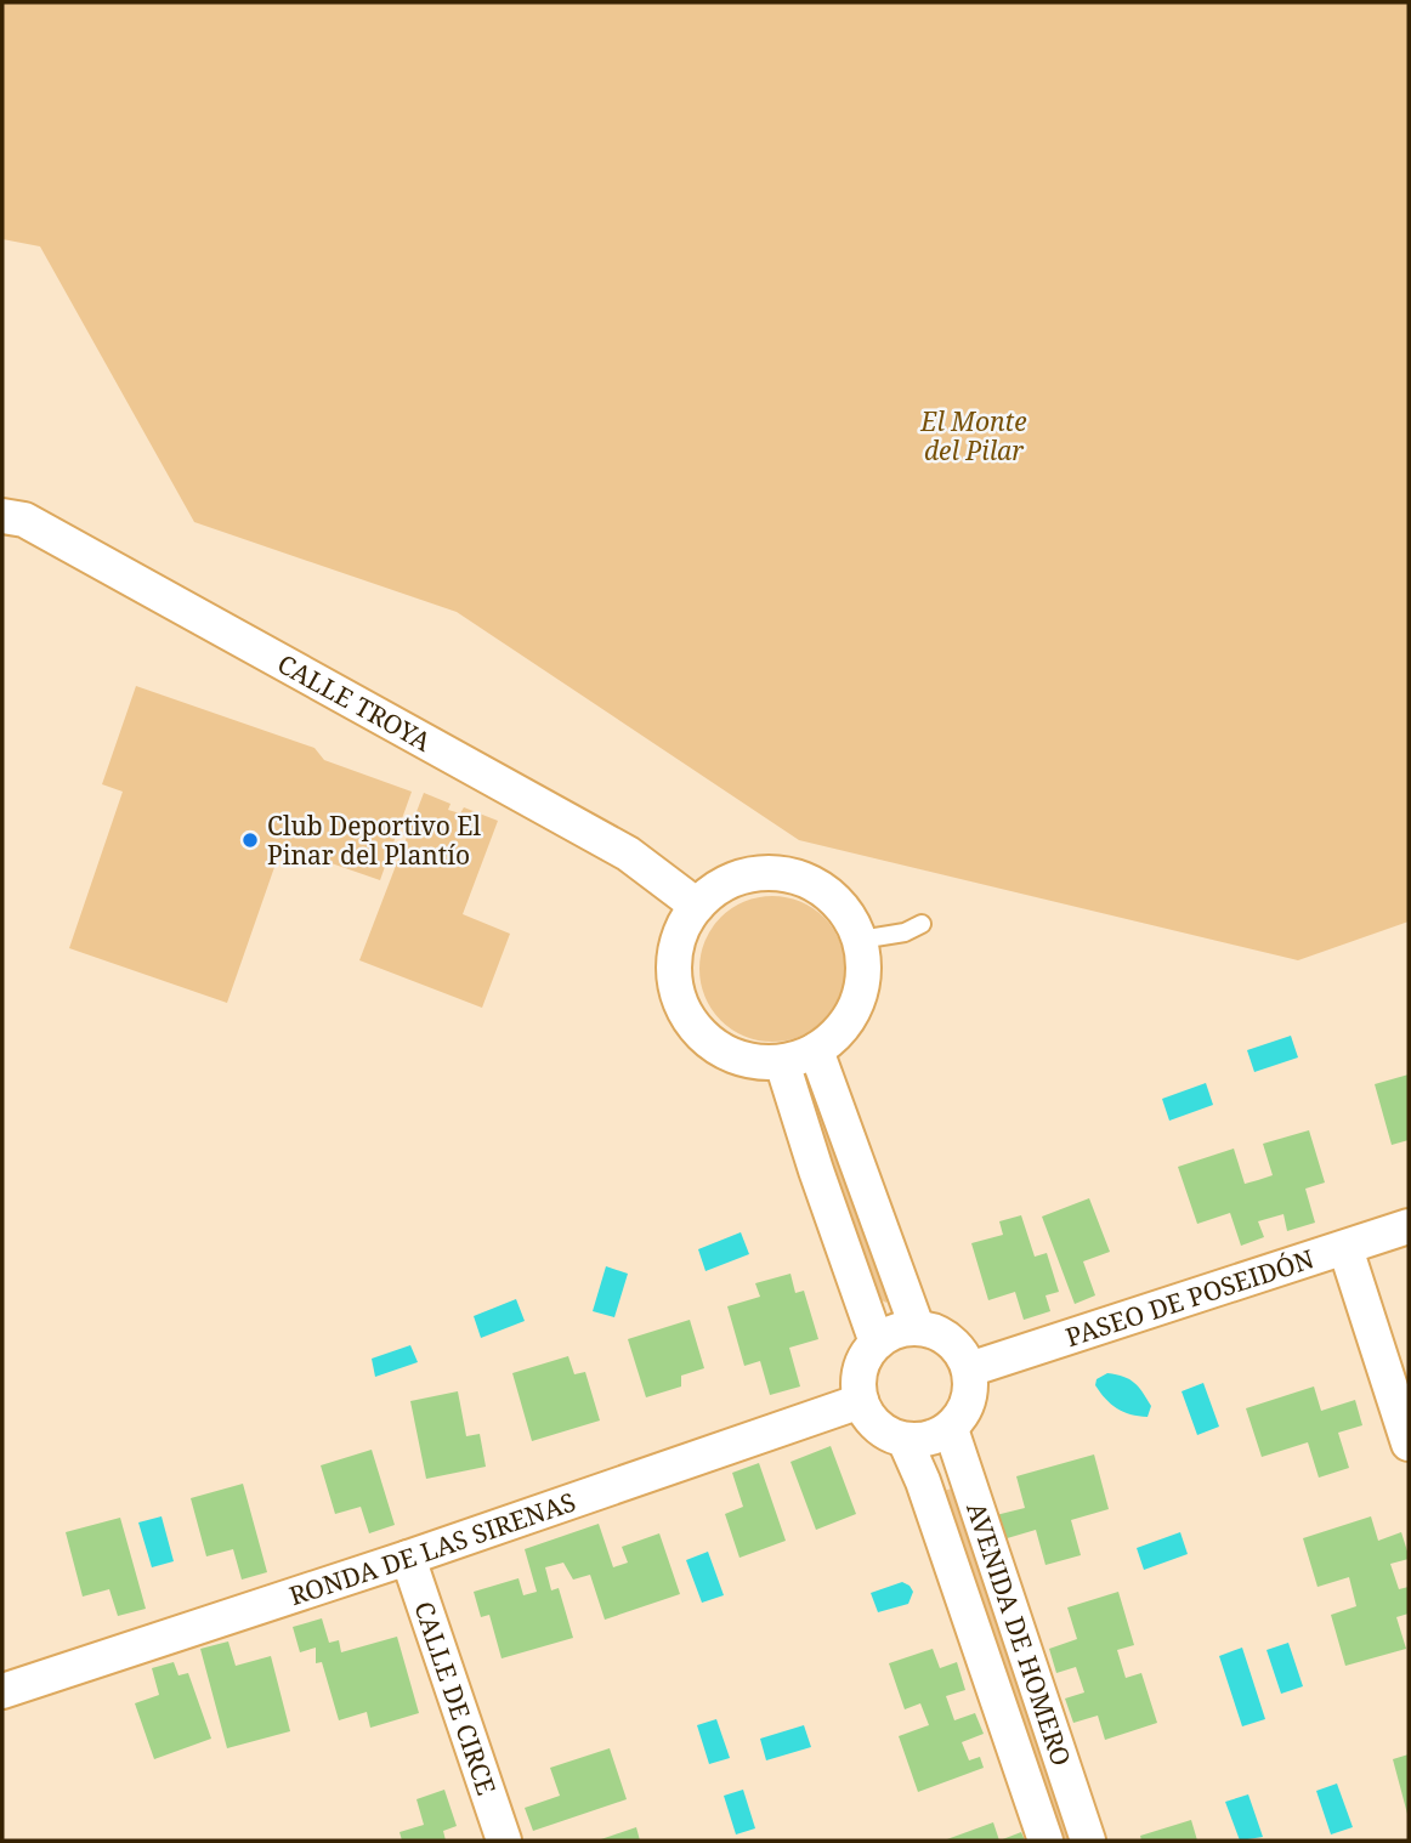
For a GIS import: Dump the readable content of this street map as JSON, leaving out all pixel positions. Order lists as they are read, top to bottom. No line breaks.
{"streets":{"street":["CALLE TROYA","PASEO DE POSEIDÓN","RONDA DE LAS SIRENAS","AVENIDA DE HOMERO","CALLE DE CIRCE"]},"crossings":[["PASEO DE POSEIDÓN","RONDA DE LAS SIRENAS"],["PASEO DE POSEIDÓN","AVENIDA DE HOMERO"],["RONDA DE LAS SIRENAS","AVENIDA DE HOMERO"],["RONDA DE LAS SIRENAS","CALLE DE CIRCE"]],"parks":["El Monte del Pilar"],"places":["Club Deportivo El Pinar del Plantío"]}
